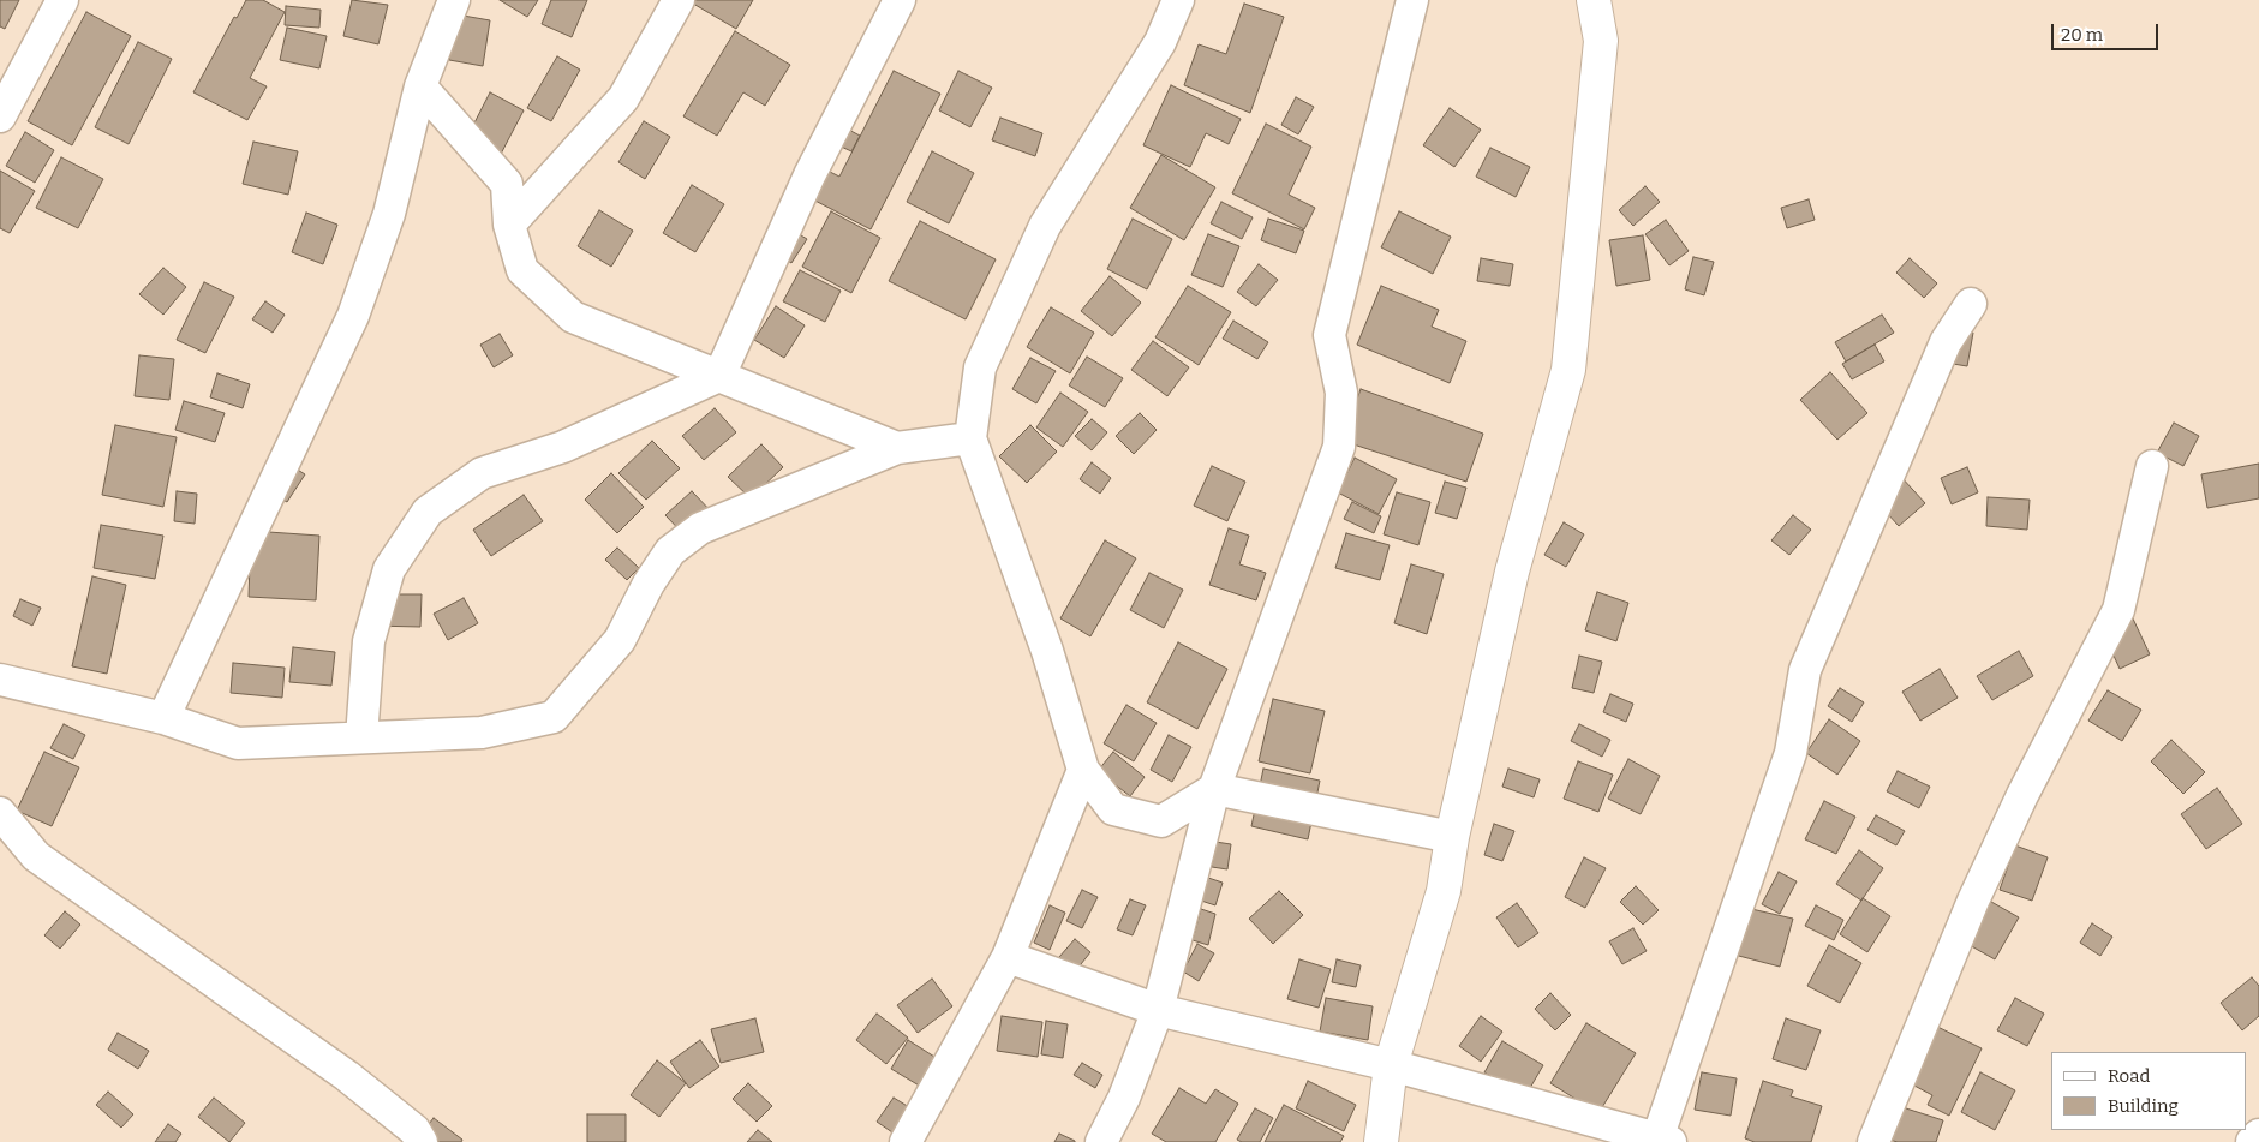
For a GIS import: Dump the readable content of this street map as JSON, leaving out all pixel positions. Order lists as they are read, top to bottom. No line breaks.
{"legend":["Road","Building"],"scale_bar":"20 m"}
